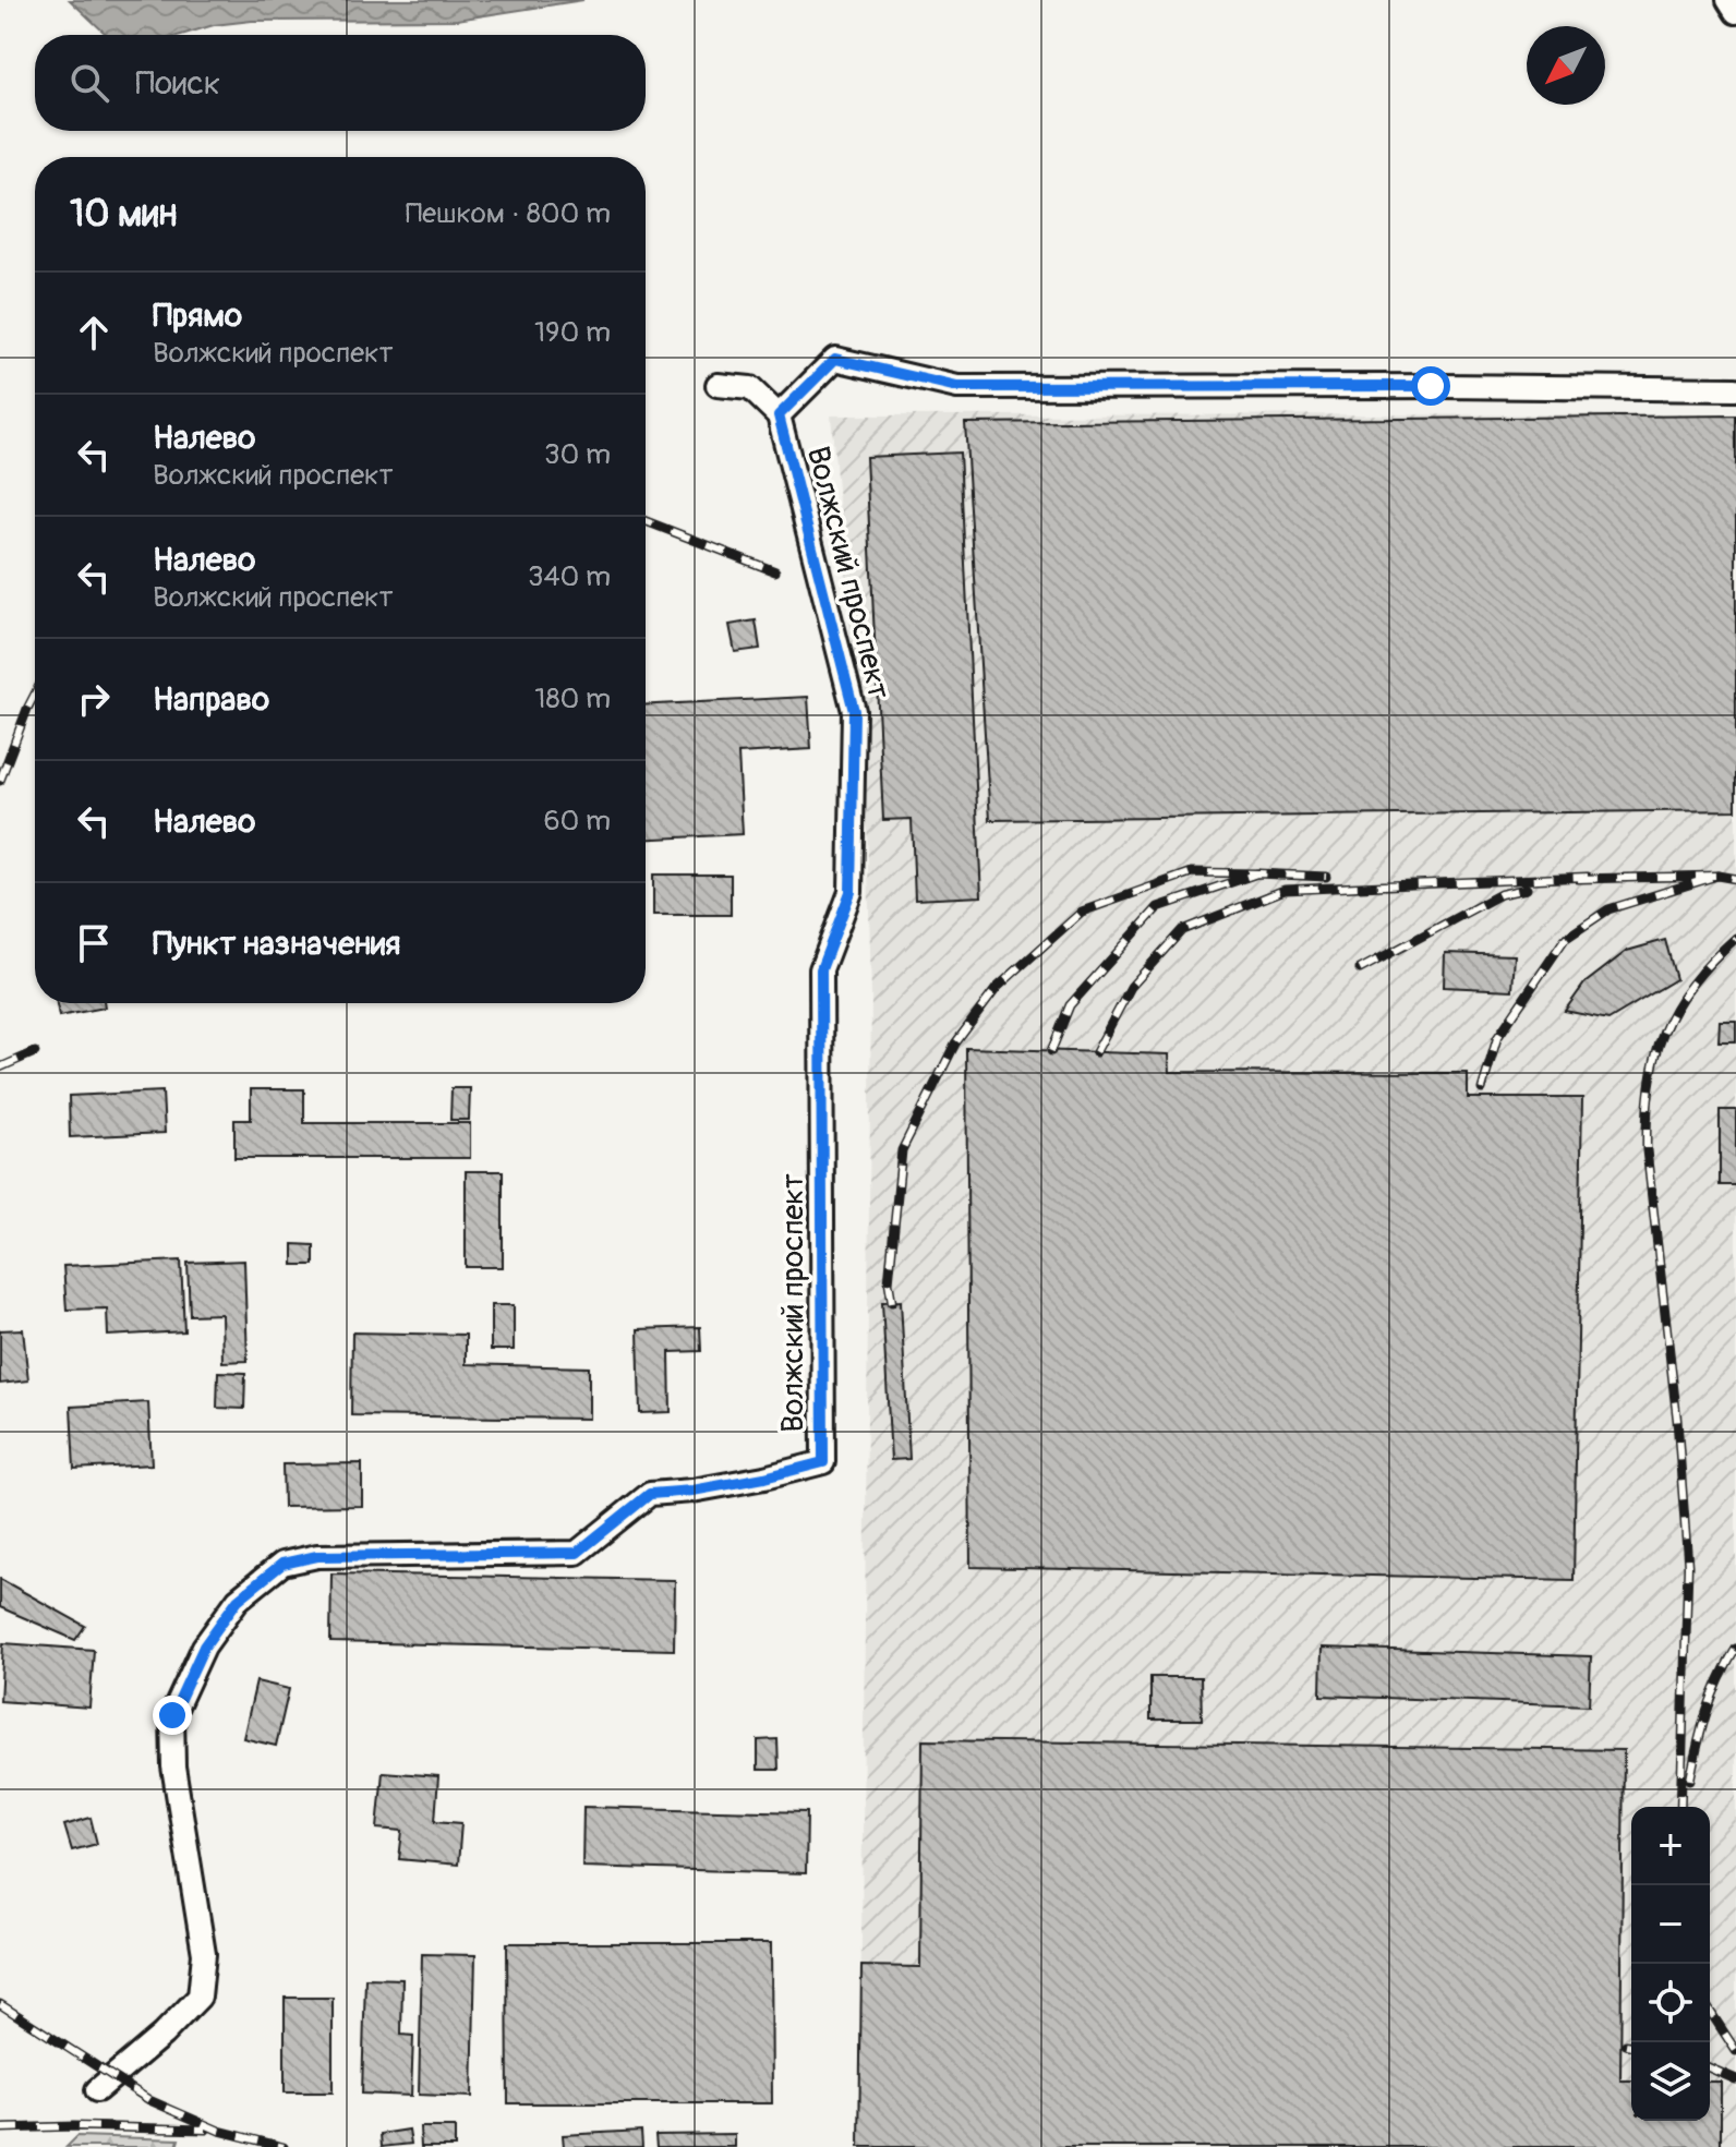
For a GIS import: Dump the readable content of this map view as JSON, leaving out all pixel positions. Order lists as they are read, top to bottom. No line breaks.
{"streets":{"street":["Волжский проспект"]},"north":"bottom left","page":{"search":"Поиск","heading":["10 мин","Пешком · 800 m"],"list":[["Прямо","Волжский проспект","190 m"],["Налево","Волжский проспект","30 m"],["Налево","Волжский проспект","340 m"],["Направо","180 m"],["Налево","60 m"],"Пункт назначения"],"map_buttons":["+","−"]}}
